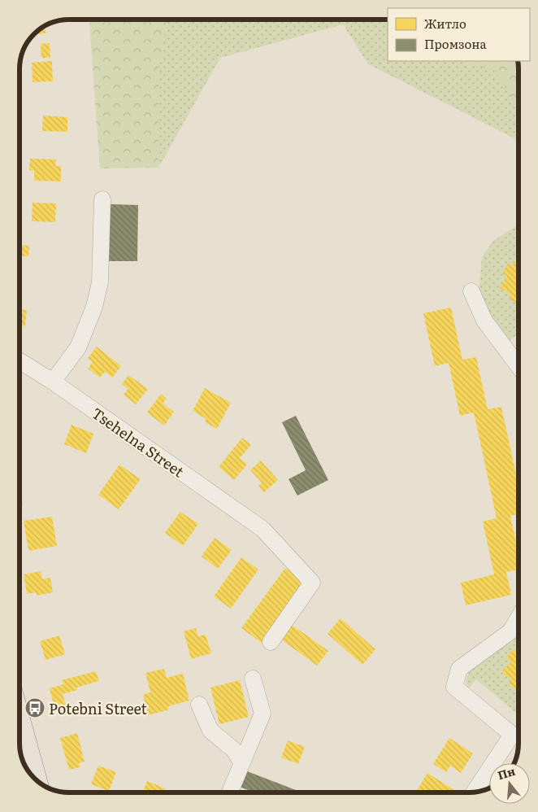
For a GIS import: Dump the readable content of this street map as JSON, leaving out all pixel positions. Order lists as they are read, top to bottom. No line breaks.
{"streets":{"street":["Tsehelna Street"]},"places":{"bus stop":["Potebni Street"]},"legend":["Житло","Промзона"],"north":"top"}
